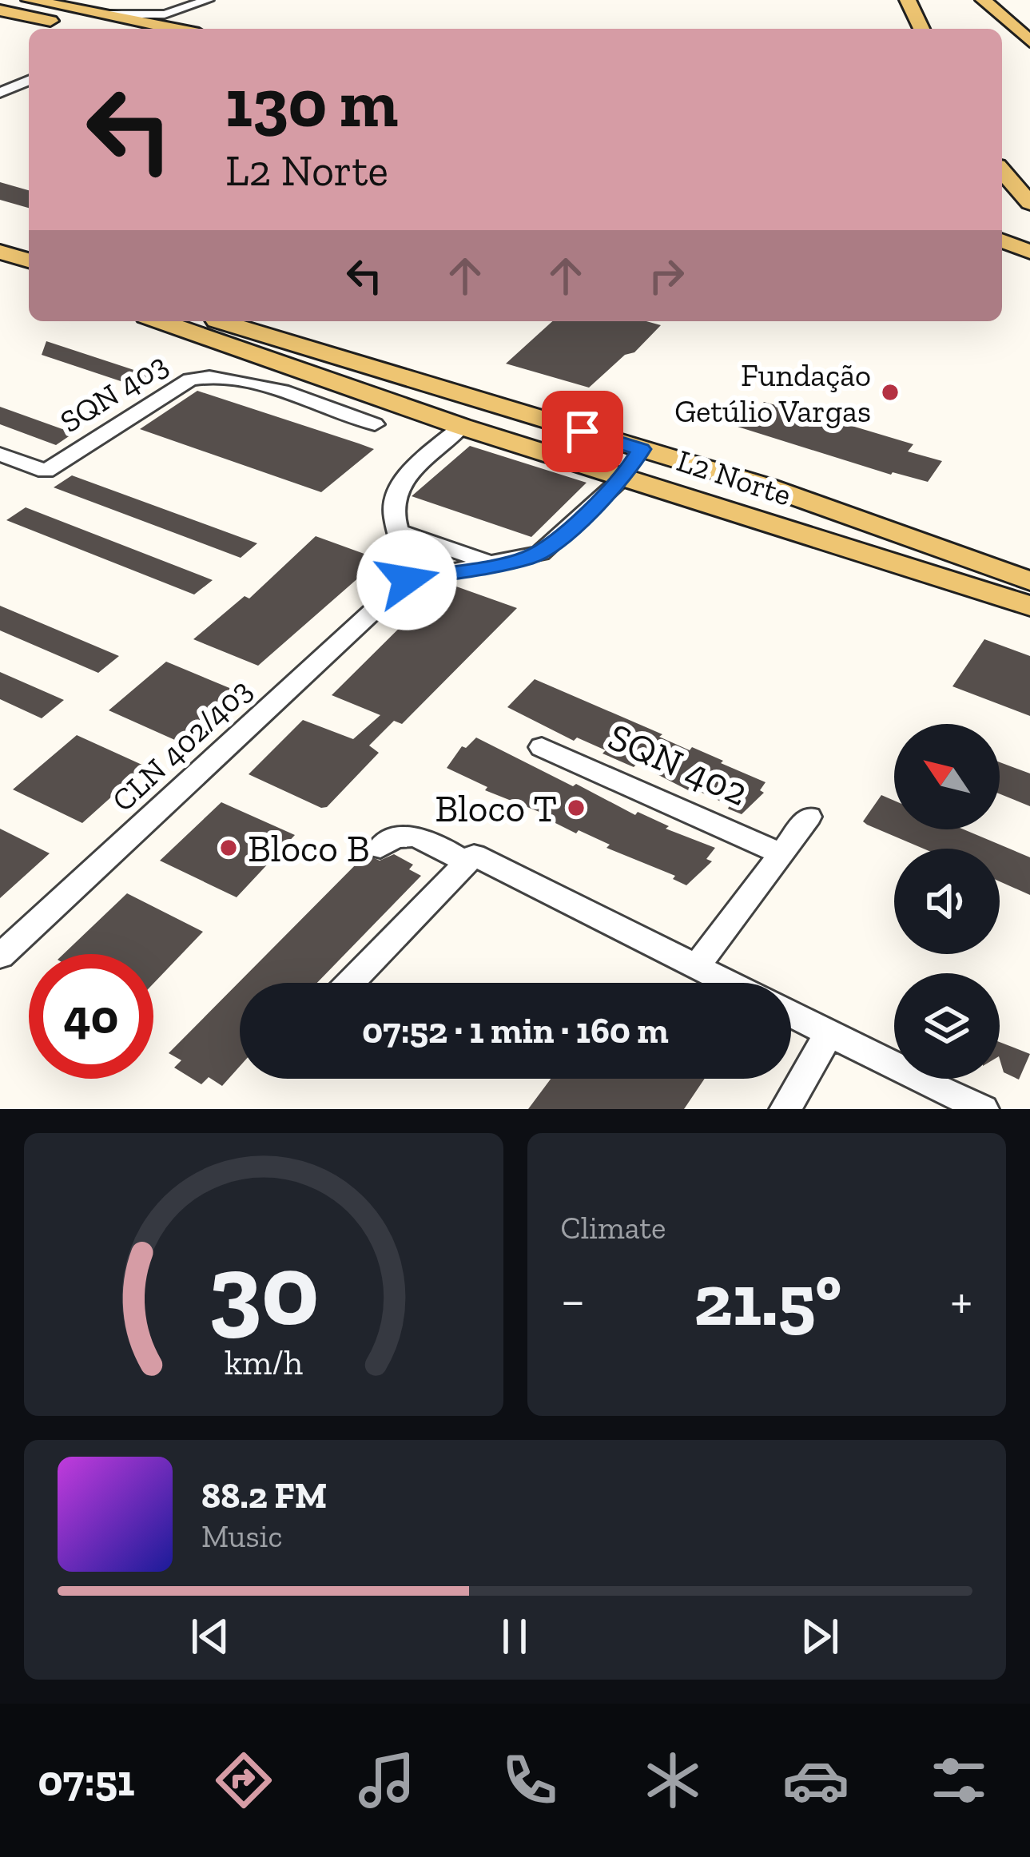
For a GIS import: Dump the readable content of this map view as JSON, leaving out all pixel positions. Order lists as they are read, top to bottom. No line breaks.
{"streets":{"main road":["L2 Norte"],"street":["SQN 403","CLN 402/403","SQN 402"]},"places":["Fundação Getúlio Vargas","Bloco T","Bloco B"],"north":"top left","page":{"turn":["130 m","L2 Norte"],"limit":"40","trip":"07:52 · 1 min · 160 m","tile":"Climate","heat":["−","21.5°","+"],"song":["88.2 FM","Music"],"tabs":"07:51","gauge":["30","km/h"]}}
